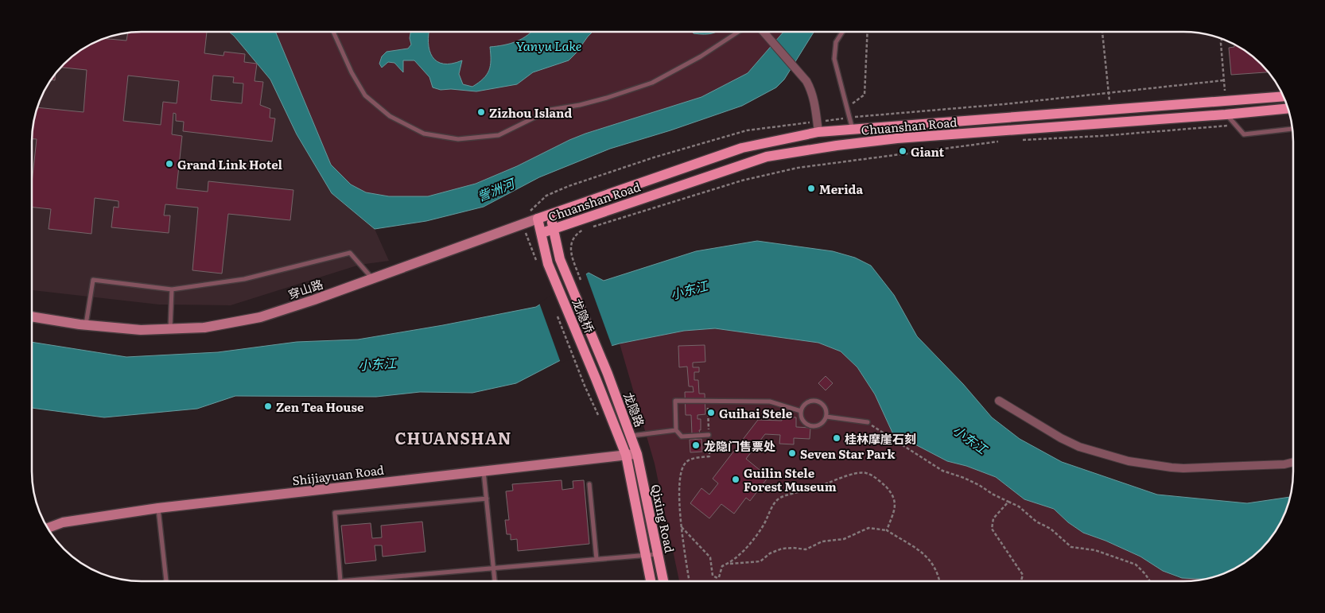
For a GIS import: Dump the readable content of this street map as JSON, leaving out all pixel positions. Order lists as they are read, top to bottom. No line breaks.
{"streets":{"main road":["Chuanshan Road","龙隐桥","龙隐路","Qixing Road"],"street":["穿山路","Shijiayuan Road"]},"crossings":[["Chuanshan Road","穿山路"],["Chuanshan Road","龙隐桥"],["龙隐桥","龙隐路"],["龙隐路","Shijiayuan Road"],["龙隐路","Qixing Road"],["Shijiayuan Road","Qixing Road"]],"districts":["CHUANSHAN"],"water":["Yanyu Lake","訾洲河","小东江"],"places":["Zizhou Island","Giant","Grand Link Hotel","Merida","Zen Tea House","Guihai Stele","桂林摩崖石刻","龙隐门售票处","Seven Star Park","Guilin Stele Forest Museum"]}
